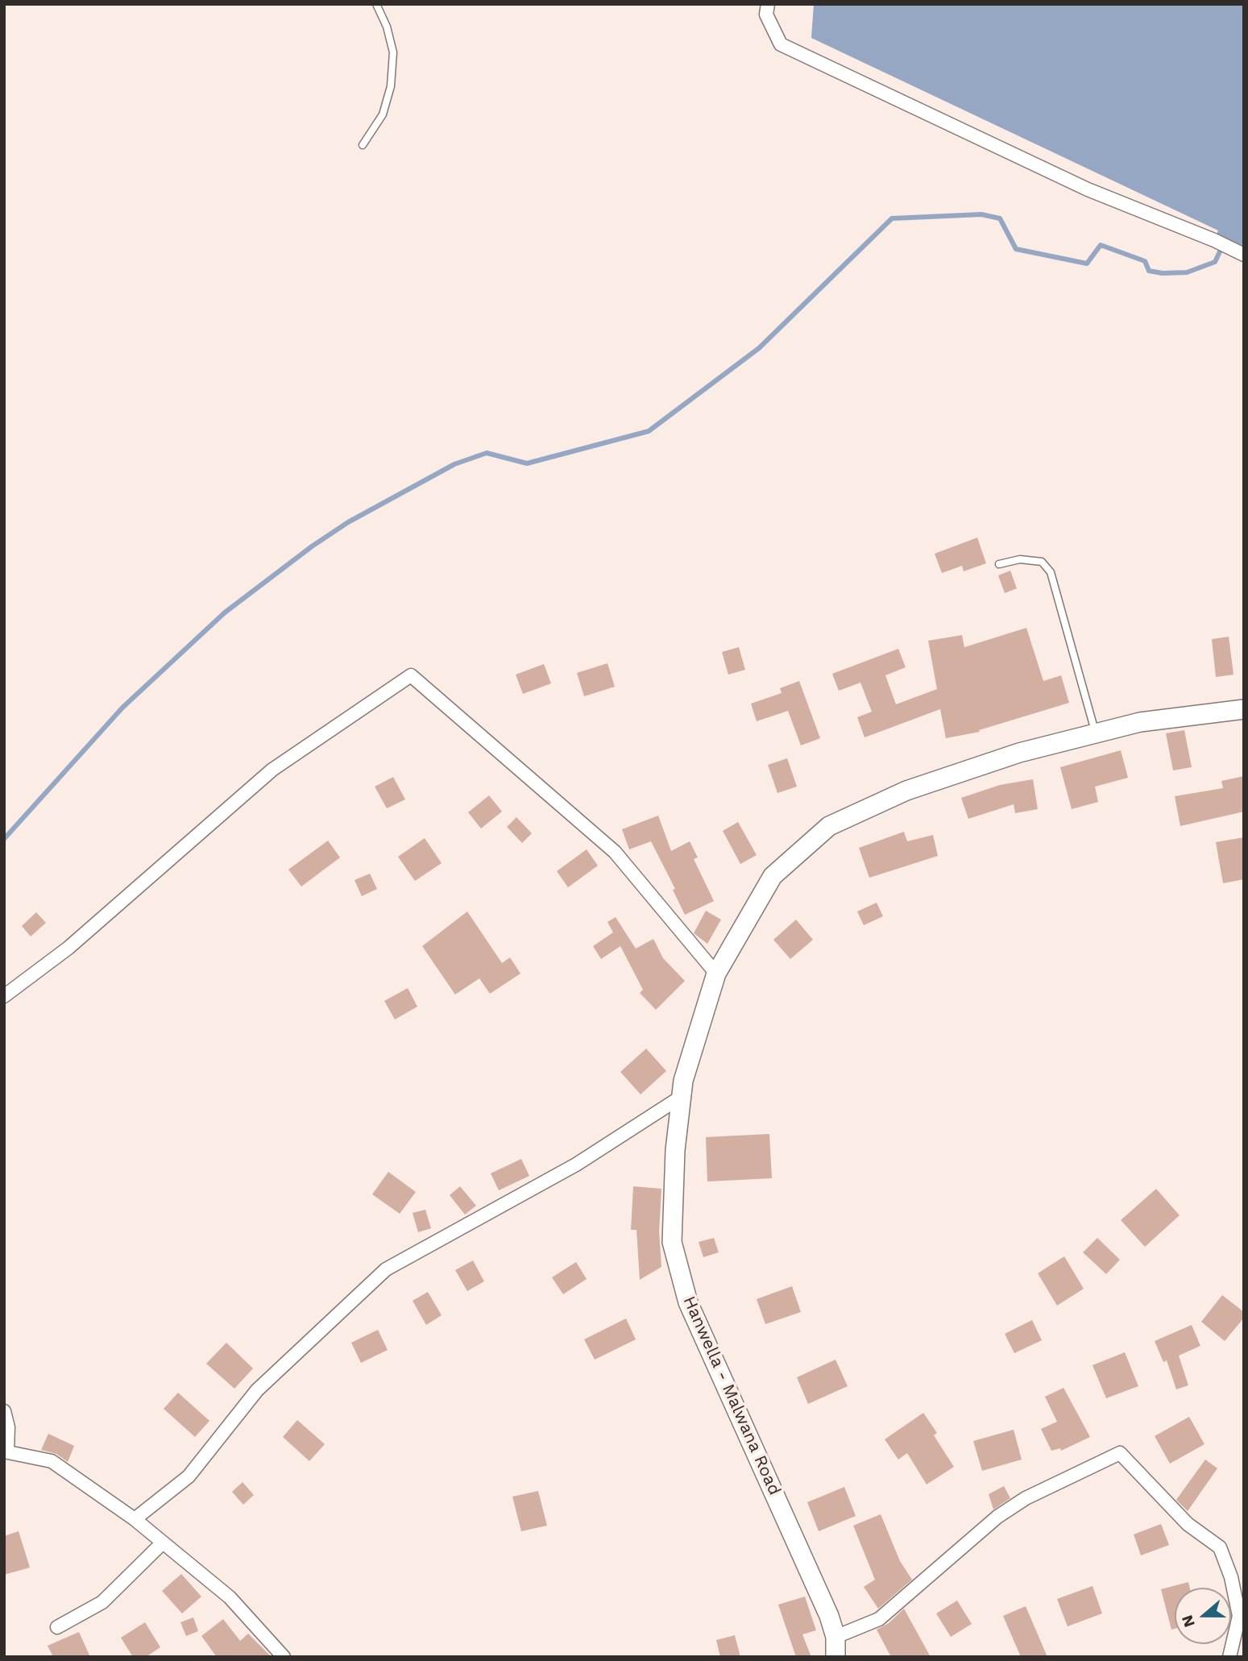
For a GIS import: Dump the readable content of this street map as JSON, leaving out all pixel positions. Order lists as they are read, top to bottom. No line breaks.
{"streets":{"street":["Hanwella - Malwana Road"]},"north":"left"}
